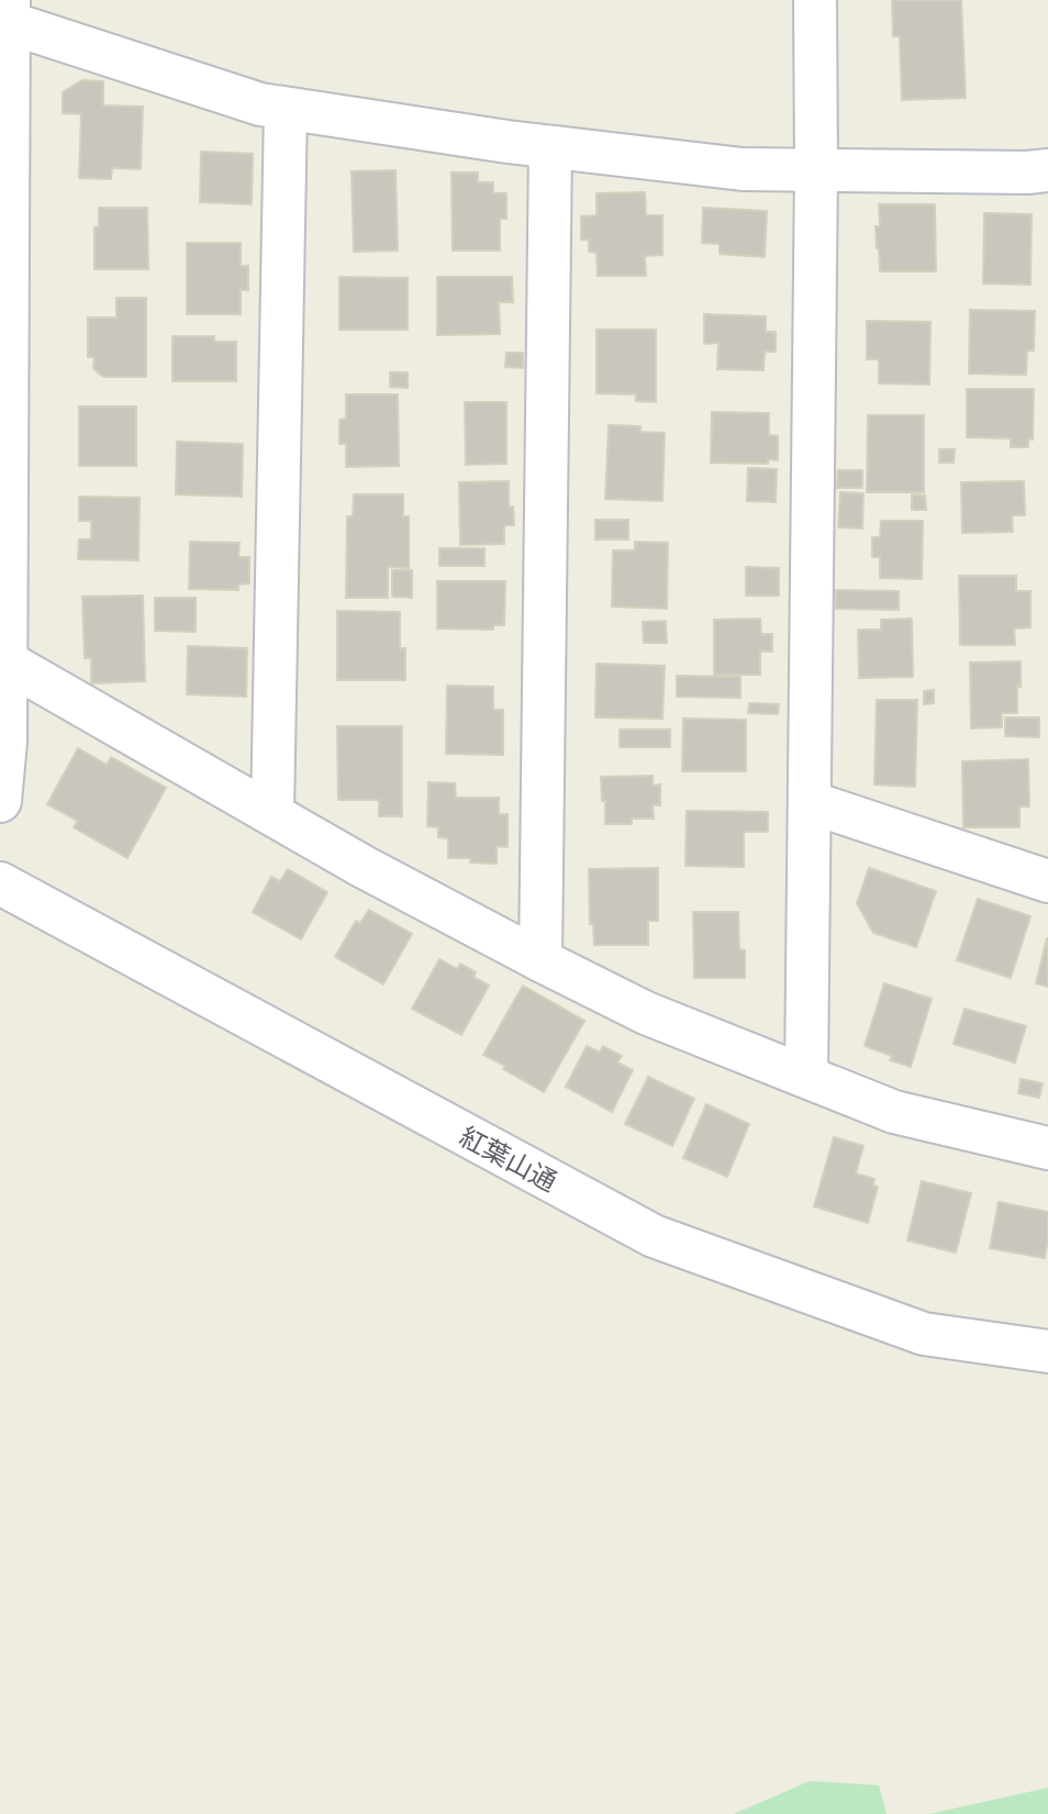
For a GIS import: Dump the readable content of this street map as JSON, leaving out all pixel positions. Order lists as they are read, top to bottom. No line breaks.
{"streets":{"street":["紅葉山通"]}}
